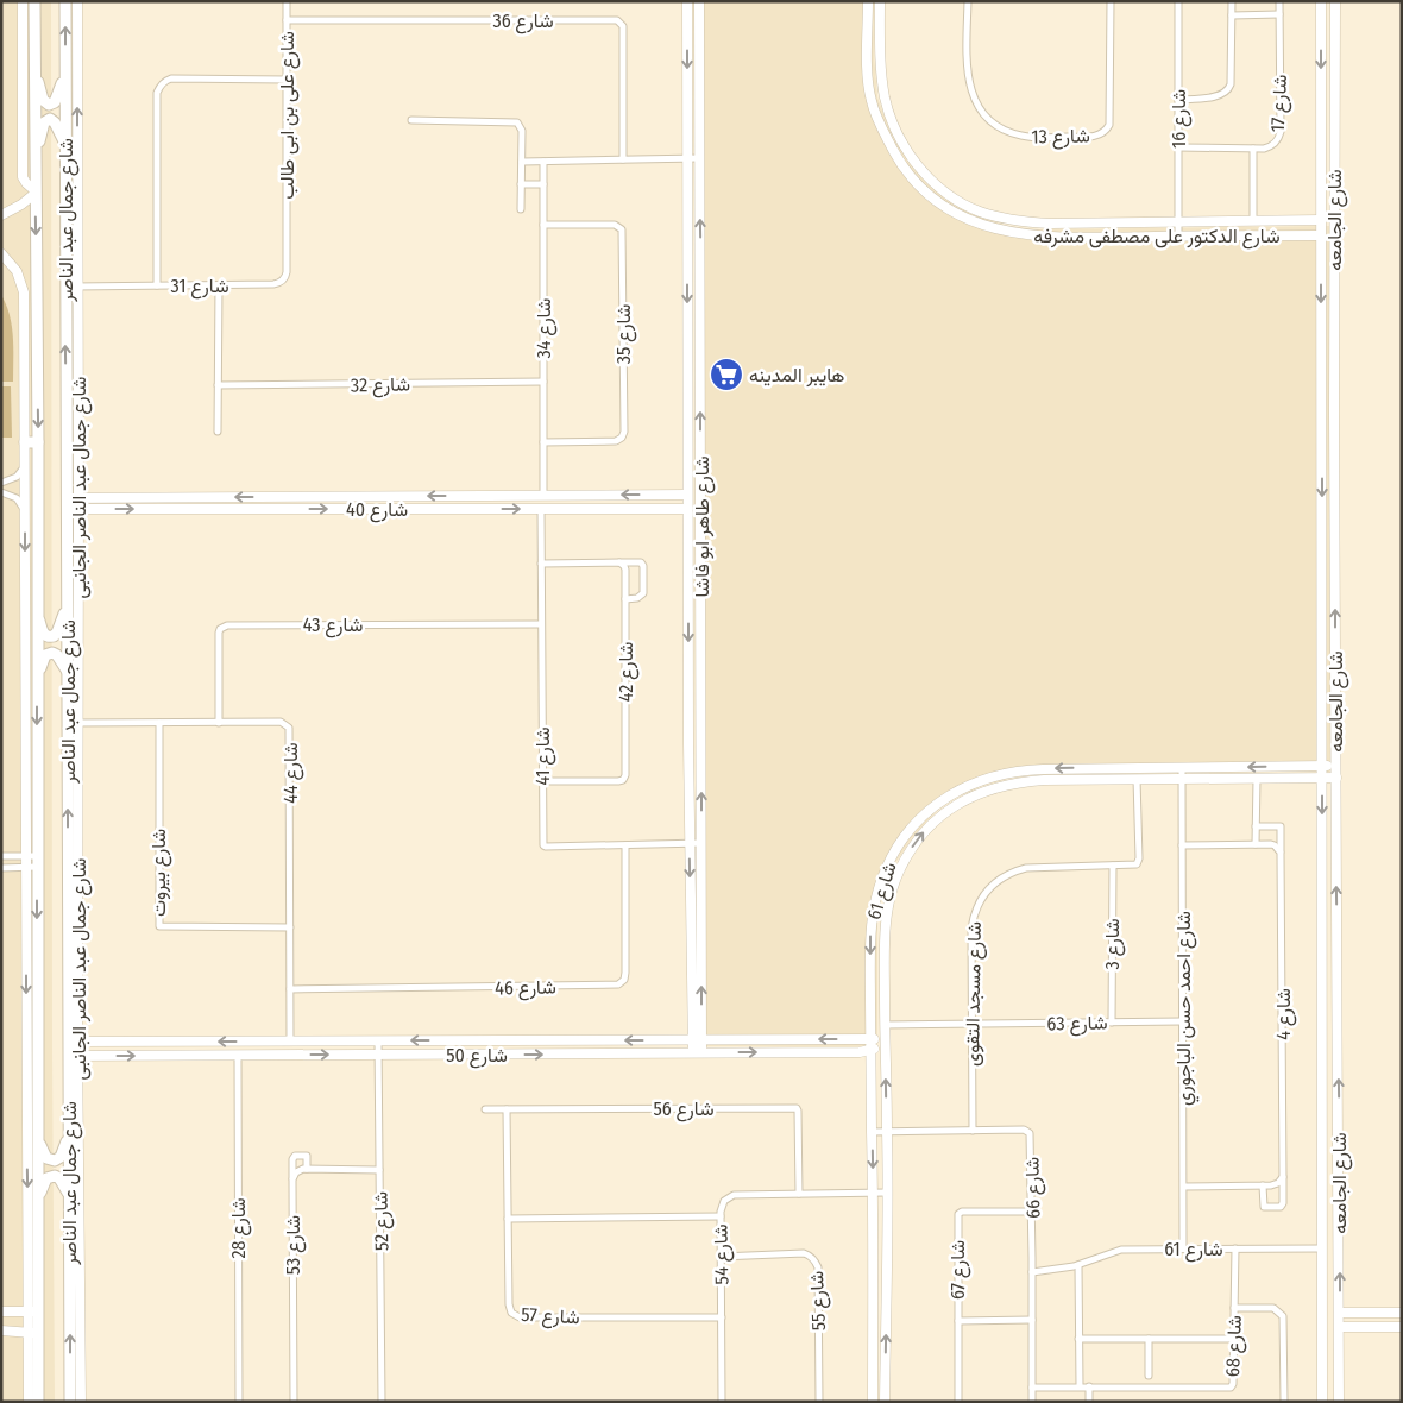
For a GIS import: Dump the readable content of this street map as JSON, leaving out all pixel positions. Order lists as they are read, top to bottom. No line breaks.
{"streets":{"main road":["شارع جمال عبد الناصر"],"street":["شارع 36","شارع 17","شارع على بن ابى طالب","شارع 16","شارع 13","شارع الجامعه","شارع الدكتور على مصطفى مشرفه","شارع 31","شارع 34","شارع 35","شارع 32","شارع جمال عبد الناصر الجانبى","شارع 40","شارع طاهر ابو فاشا","شارع 43","شارع 42","شارع 41","شارع 44","شارع بيروت","شارع 61","شارع 3","شارع 46","شارع مسجد التقوى","شارع احمد حسن الباجوري","شارع 4","شارع 63","شارع 50","شارع 56","شارع 66","شارع 52","شارع 28","شارع 53","شارع 54","شارع 67","شارع 55","شارع 57","شارع 68"]},"crossings":[["شارع 36","شارع على بن ابى طالب"],["شارع 17","شارع 16"],["شارع على بن ابى طالب","شارع 31"],["شارع 16","شارع الدكتور على مصطفى مشرفه"],["شارع جمال عبد الناصر","شارع 31"],["شارع جمال عبد الناصر","شارع جمال عبد الناصر الجانبى"],["شارع جمال عبد الناصر","شارع 40"],["شارع جمال عبد الناصر","شارع 44"],["شارع جمال عبد الناصر","شارع 50"],["شارع الجامعه","شارع الدكتور على مصطفى مشرفه"],["شارع الجامعه","شارع 61"],["شارع 31","شارع جمال عبد الناصر الجانبى"],["شارع 34","شارع 35"],["شارع 34","شارع 32"],["شارع 34","شارع 40"],["شارع جمال عبد الناصر الجانبى","شارع 40"],["شارع جمال عبد الناصر الجانبى","شارع 44"],["شارع جمال عبد الناصر الجانبى","شارع 50"],["شارع 40","شارع طاهر ابو فاشا"],["شارع 40","شارع 41"],["شارع طاهر ابو فاشا","شارع 41"],["شارع طاهر ابو فاشا","شارع 50"],["شارع 43","شارع 41"],["شارع 43","شارع 44"],["شارع 42","شارع 41"],["شارع 41","شارع 46"],["شارع 44","شارع بيروت"],["شارع 44","شارع 46"],["شارع 44","شارع 50"],["شارع 61","شارع مسجد التقوى"],["شارع 61","شارع احمد حسن الباجوري"],["شارع 61","شارع 63"],["شارع 61","شارع 50"],["شارع 61","شارع 66"],["شارع 61","شارع 54"],["شارع 61","شارع 68"],["شارع 3","شارع مسجد التقوى"],["شارع 3","شارع 63"],["شارع مسجد التقوى","شارع 63"],["شارع مسجد التقوى","شارع 66"],["شارع احمد حسن الباجوري","شارع 63"],["شارع 50","شارع 52"],["شارع 50","شارع 28"],["شارع 56","شارع 54"],["شارع 56","شارع 57"],["شارع 66","شارع 67"],["شارع 66","شارع 68"],["شارع 54","شارع 55"],["شارع 54","شارع 57"]],"places":{"supermarket":["هايبر المدينه"]}}
